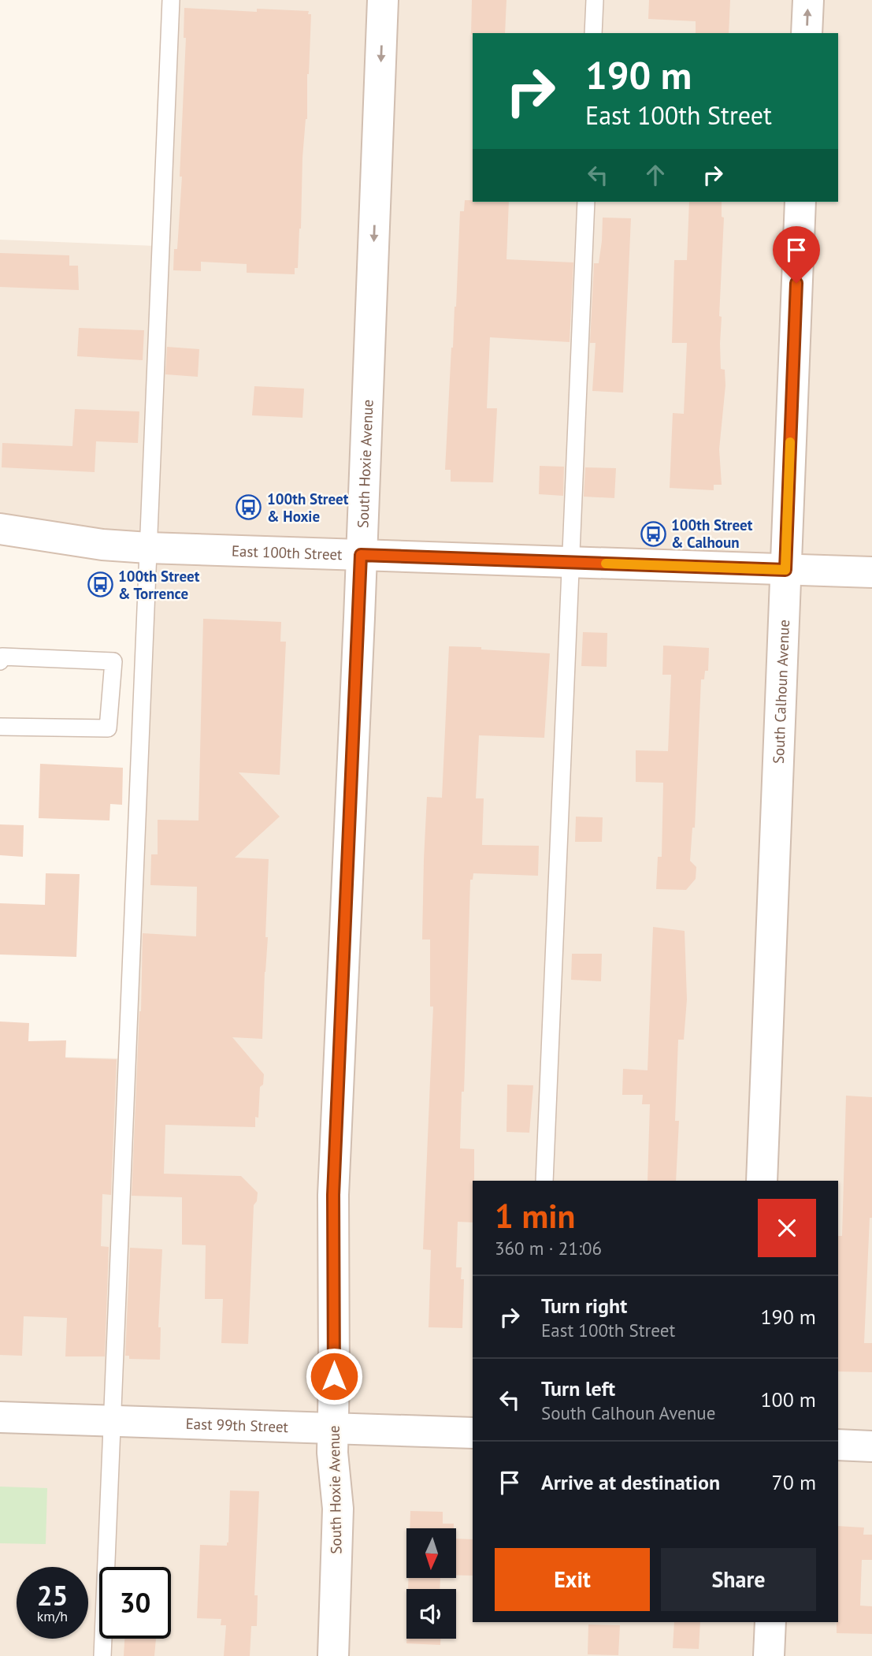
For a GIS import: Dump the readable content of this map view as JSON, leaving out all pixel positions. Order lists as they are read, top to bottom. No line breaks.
{"streets":{"street":["South Hoxie Avenue","East 100th Street","South Calhoun Avenue","East 99th Street"]},"crossings":[["South Hoxie Avenue","East 100th Street"],["South Hoxie Avenue","East 99th Street"],["East 100th Street","South Calhoun Avenue"]],"places":{"bus stop":["100th Street & Hoxie","100th Street & Calhoun","100th Street & Torrence"]},"north":"bottom","page":{"turn":["190 m","East 100th Street"],"heading":["1 min","360 m · 21:06"],"list":[{"name":"Turn right","note":"East 100th Street","value":"190 m"},{"name":"Turn left","note":"South Calhoun Avenue","value":"100 m"},{"name":"Arrive at destination","value":"70 m"}],"buttons":["Exit","Share"],"speed":"25 km/h","limit":"30"}}
